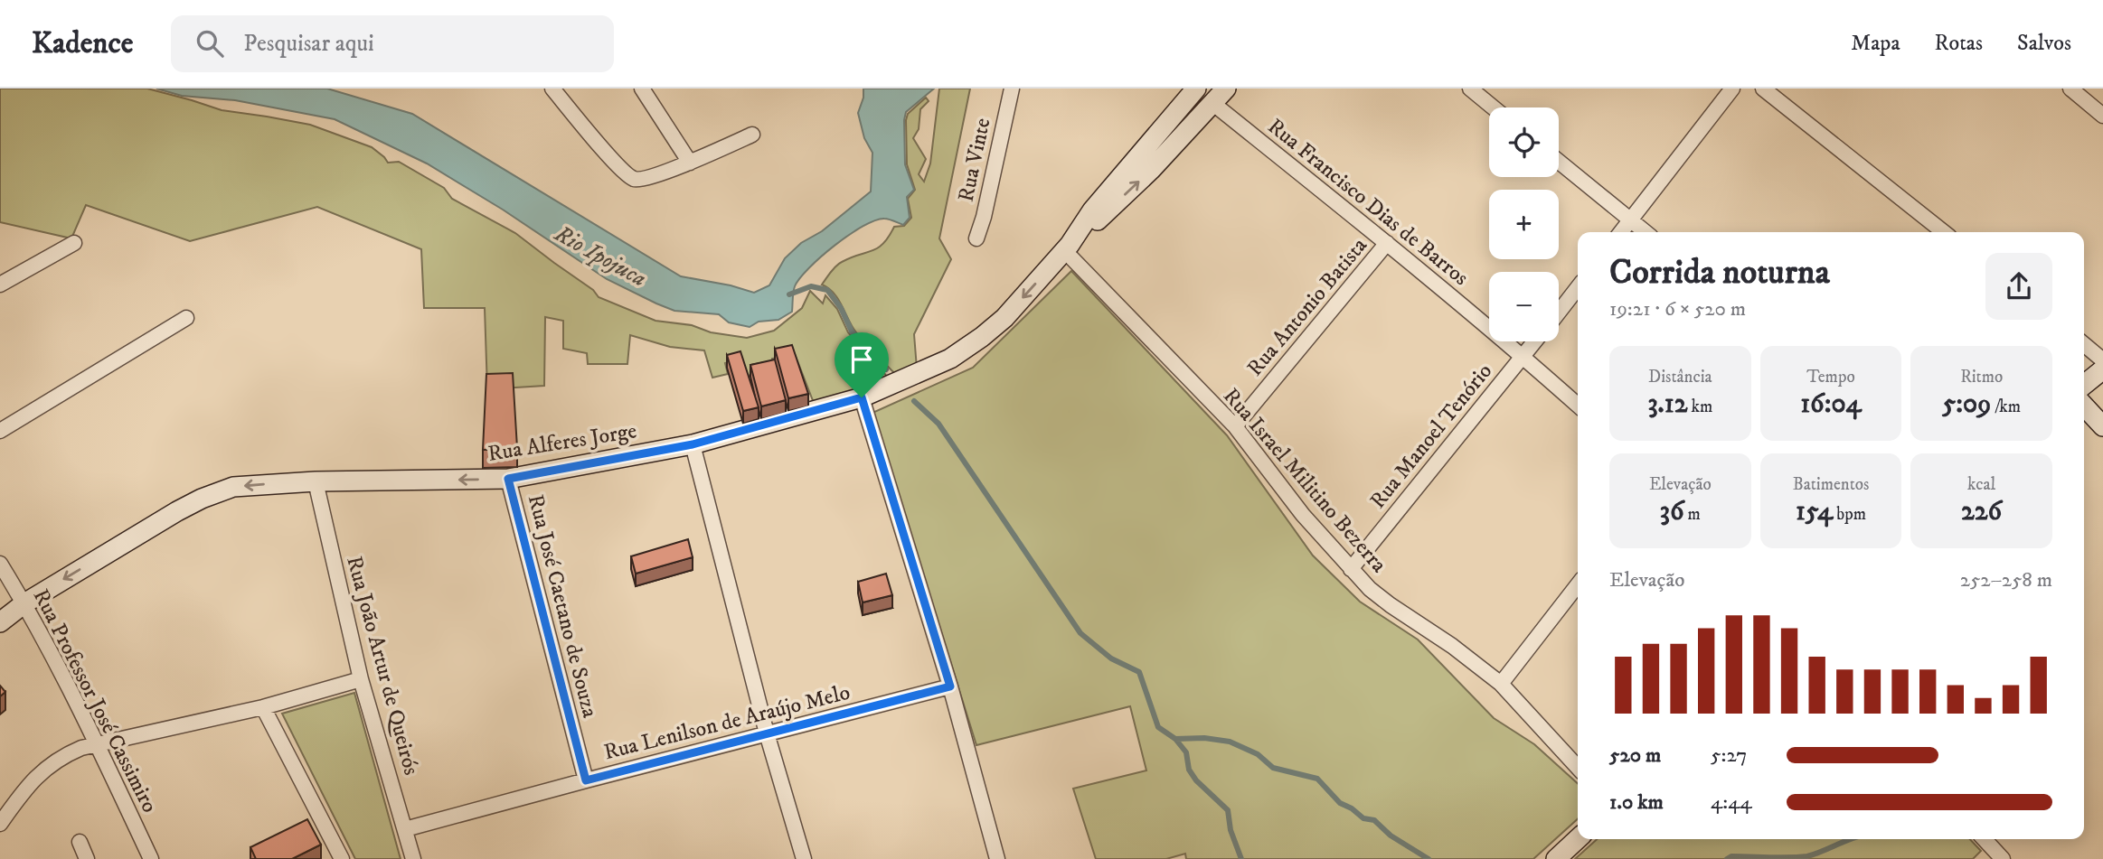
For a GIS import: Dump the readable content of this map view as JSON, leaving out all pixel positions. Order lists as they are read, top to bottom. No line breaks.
{"streets":{"street":["Rua Vinte","Rua Francisco Dias de Barros","Rua Antonio Batista","Rua Manoel Tenório","Rua Alferes Jorge","Rua Israel Militino Bezerra","Rua José Caetano de Souza","Rua João Artur de Queirós","Rua Professor José Cassimiro","Rua Lenilson de Araújo Melo"]},"crossings":[["Rua Francisco Dias de Barros","Rua Antonio Batista"],["Rua Francisco Dias de Barros","Rua Manoel Tenório"],["Rua Antonio Batista","Rua Israel Militino Bezerra"],["Rua Manoel Tenório","Rua Israel Militino Bezerra"],["Rua Alferes Jorge","Rua Israel Militino Bezerra"],["Rua Alferes Jorge","Rua José Caetano de Souza"],["Rua Alferes Jorge","Rua João Artur de Queirós"],["Rua Alferes Jorge","Rua Professor José Cassimiro"],["Rua José Caetano de Souza","Rua Lenilson de Araújo Melo"],["Rua João Artur de Queirós","Rua Lenilson de Araújo Melo"]],"one_way":["Rua Alferes Jorge"],"water":["Rio Ipojuca"],"page":{"header":"Kadence","search":"Pesquisar aqui","nav":["Mapa","Rotas","Salvos"],"map_buttons":["+","−"],"heading":["Corrida noturna","19:21 · 6 × 520 m"],"stats":[["Distância","3.12 km"],["Tempo","16:04"],["Ritmo","5:09 /km"],["Elevação","36 m"],["Batimentos","154 bpm"],["kcal","226"]],"chart":["Elevação","252–258 m"],"list":[{"name":"520 m","note":"5:27"},{"name":"1.0 km","note":"4:44"}]}}
